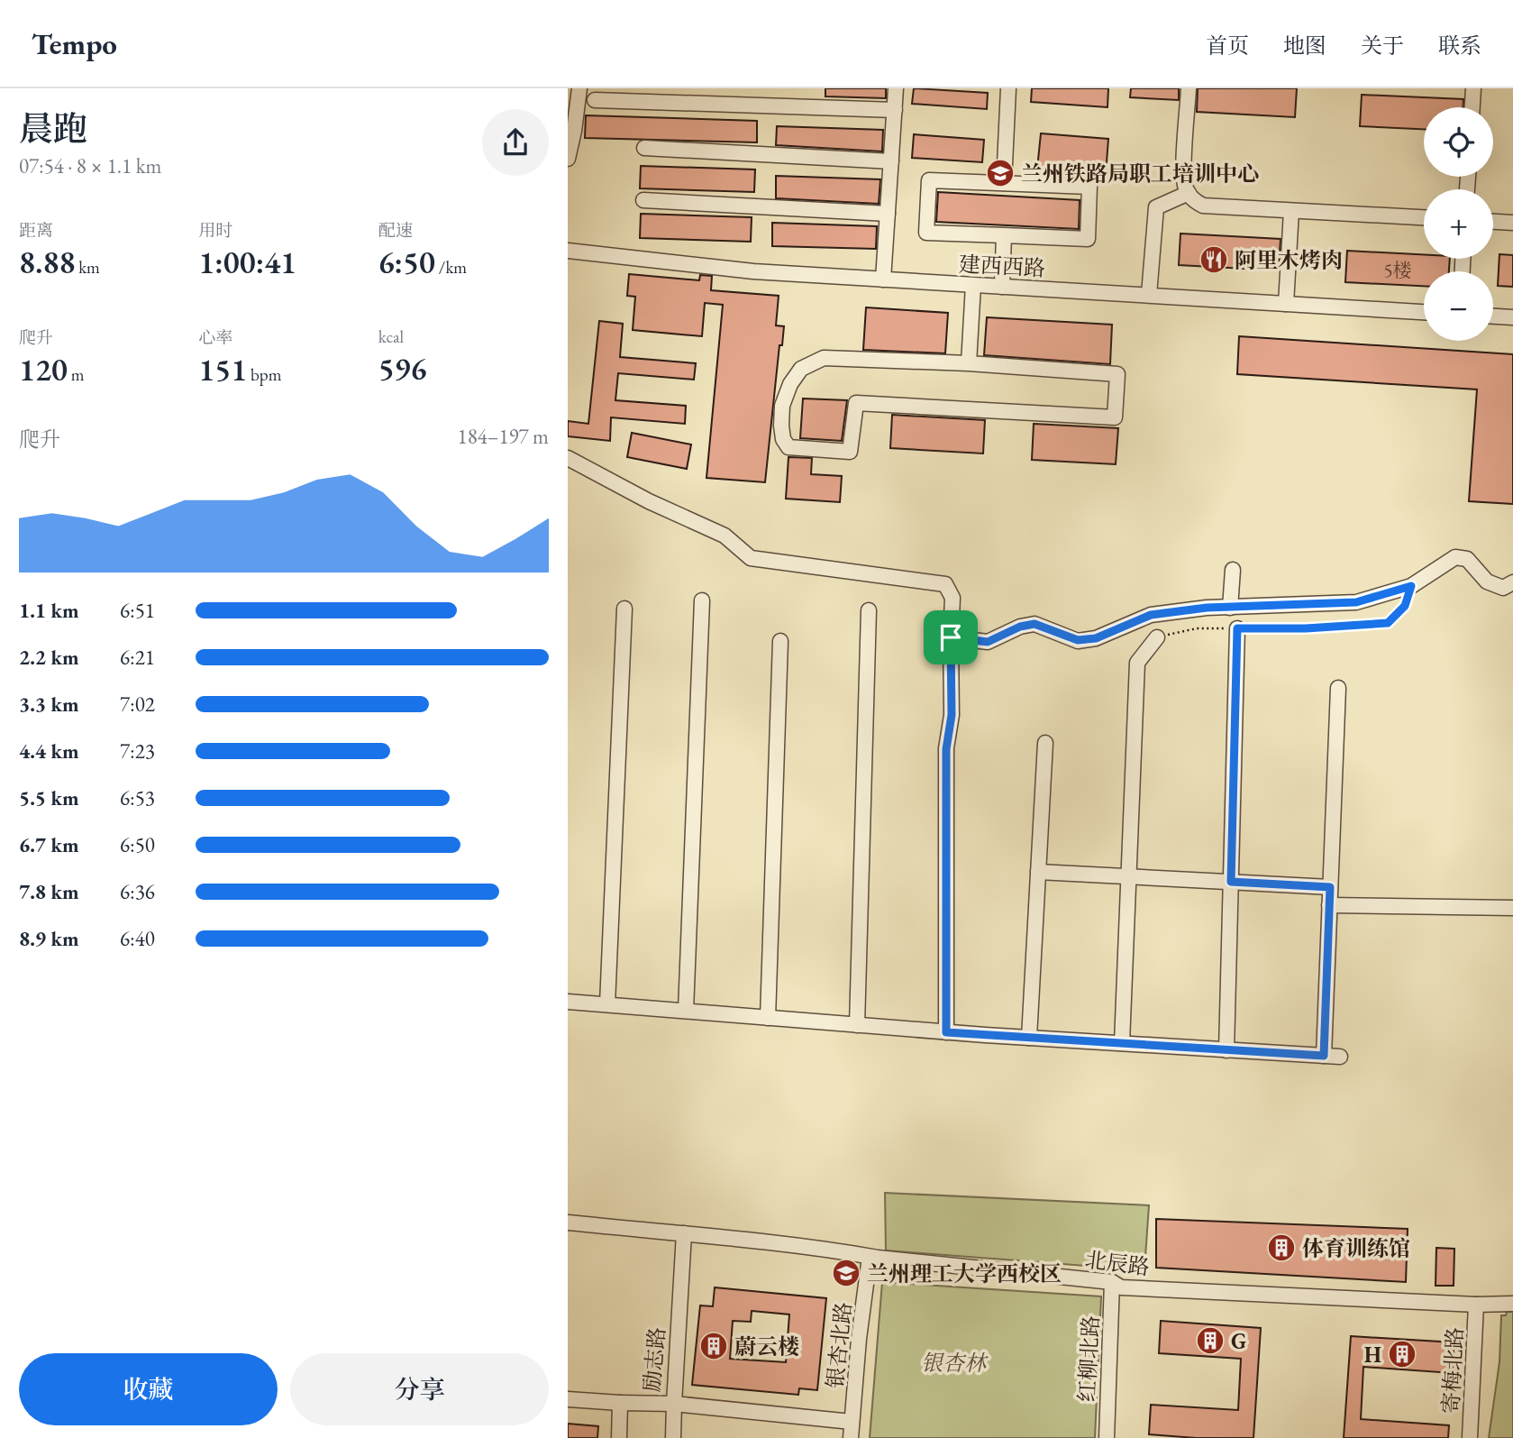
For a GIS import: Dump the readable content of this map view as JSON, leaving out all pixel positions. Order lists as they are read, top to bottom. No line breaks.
{"streets":{"street":["建西西路","北辰路","银杏北路","红柳北路","励志路","寄梅北路"]},"crossings":[["北辰路","银杏北路"],["北辰路","红柳北路"],["北辰路","励志路"],["北辰路","寄梅北路"]],"parks":["银杏林"],"places":{"school or university":["兰州铁路局职工培训中心","兰州理工大学西校区"],"restaurant":["阿里木烤肉"],"building":["体育训练馆","G","蔚云楼","H"]},"house_numbers":["5楼"],"page":{"header":"Tempo","nav":["首页","地图","关于","联系"],"heading":["晨跑","07:54 · 8 × 1.1 km"],"map_buttons":["+","−"],"stats":[["距离","8.88 km"],["用时","1:00:41"],["配速","6:50 /km"],["爬升","120 m"],["心率","151 bpm"],["kcal","596"]],"chart":["爬升","184–197 m"],"list":[{"name":"1.1 km","note":"6:51"},{"name":"2.2 km","note":"6:21"},{"name":"3.3 km","note":"7:02"},{"name":"4.4 km","note":"7:23"},{"name":"5.5 km","note":"6:53"},{"name":"6.7 km","note":"6:50"},{"name":"7.8 km","note":"6:36"},{"name":"8.9 km","note":"6:40"}],"buttons":["收藏","分享"]}}
